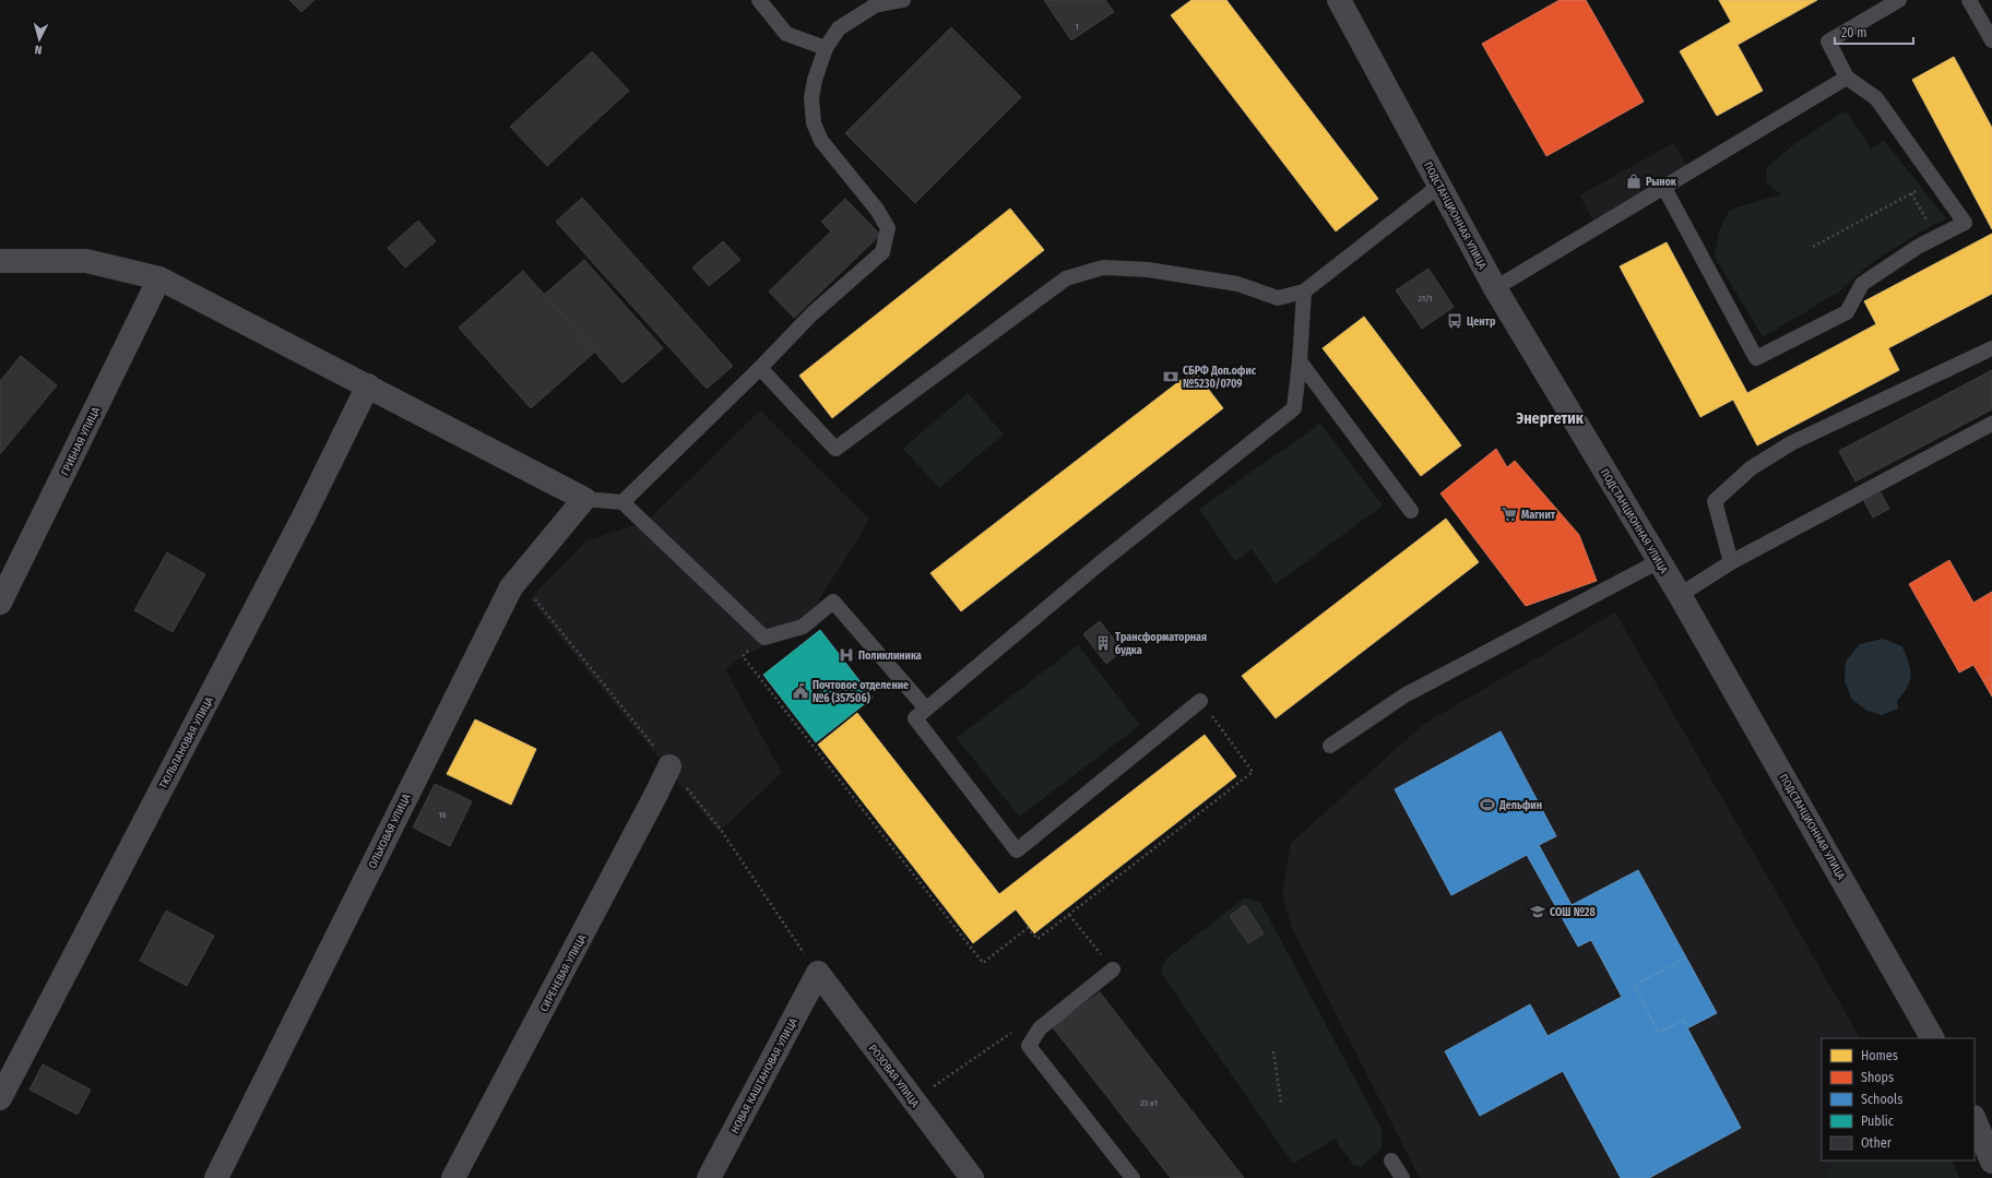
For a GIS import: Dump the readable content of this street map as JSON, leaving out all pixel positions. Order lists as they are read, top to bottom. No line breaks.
{"streets":{"street":["ПОДСТАНЦИОННАЯ УЛИЦА","ГРИБНАЯ УЛИЦА","ТЮЛЬПАНОВАЯ УЛИЦА","ОЛЬХОВАЯ УЛИЦА","СИРЕНЕВАЯ УЛИЦА","НОВАЯ КАШТАНОВАЯ УЛИЦА","РОЗОВАЯ УЛИЦА"]},"crossings":[["НОВАЯ КАШТАНОВАЯ УЛИЦА","РОЗОВАЯ УЛИЦА"]],"districts":["Энергетик"],"places":{"shop":["Рынок"],"bus stop":["Центр"],"bank":["СБРФ Доп.офис №5230/0709"],"supermarket":["Магнит"],"building":["Трансформаторная будка"],"hospital":["Поликлиника"],"public building":["Почтовое отделение №6 (357506)"],"sports":["Дельфин"],"school or university":["СОШ №28"]},"house_numbers":["1","21/1","16","23 к1"],"legend":["Homes","Shops","Schools","Public","Other"],"scale_bar":"20 m","north":"bottom"}
